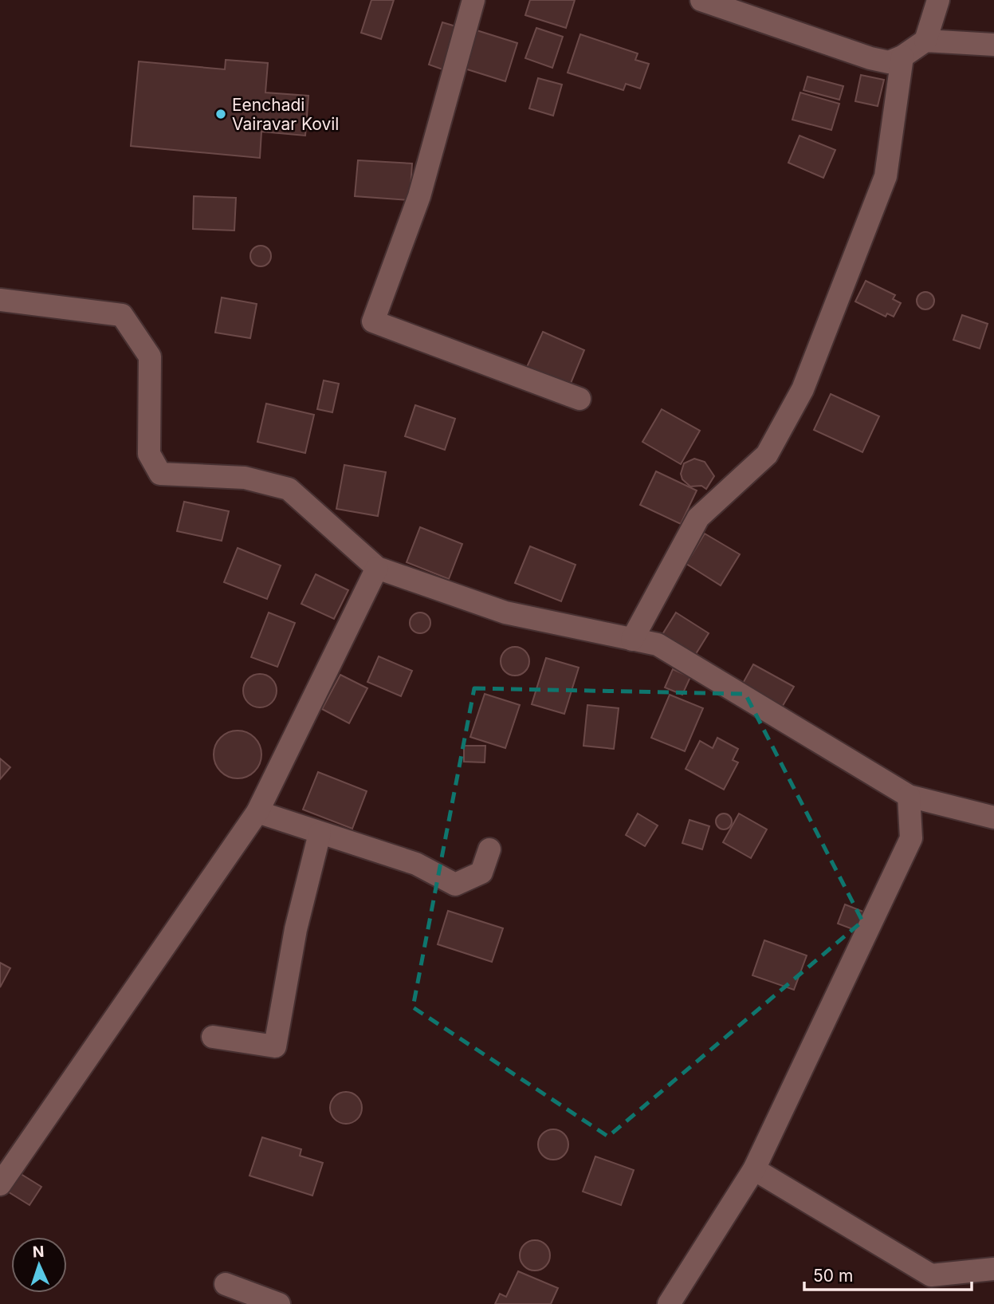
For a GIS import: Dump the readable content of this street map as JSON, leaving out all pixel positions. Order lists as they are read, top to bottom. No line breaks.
{"places":["Eenchadi Vairavar Kovil"],"scale_bar":"50 m","north":"top"}
